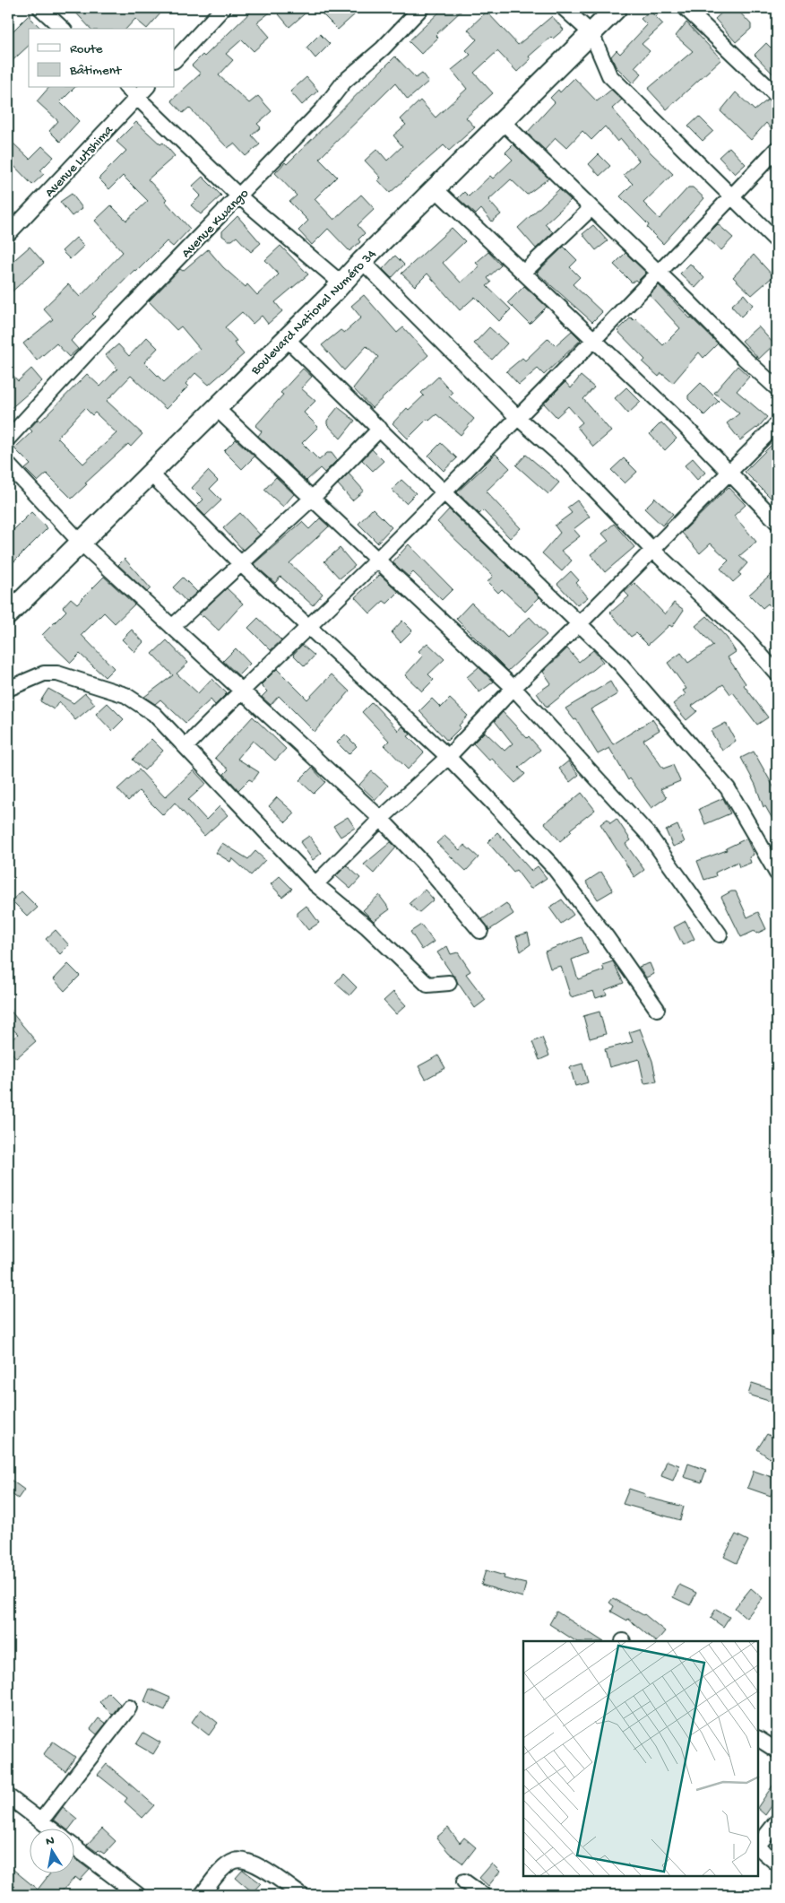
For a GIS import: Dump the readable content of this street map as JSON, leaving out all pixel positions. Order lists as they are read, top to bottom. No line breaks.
{"streets":{"main road":["Boulevard National Numéro 34"],"street":["Avenue Lutshima","Avenue Kwango"]},"legend":["Route","Bâtiment"],"north":"top"}
